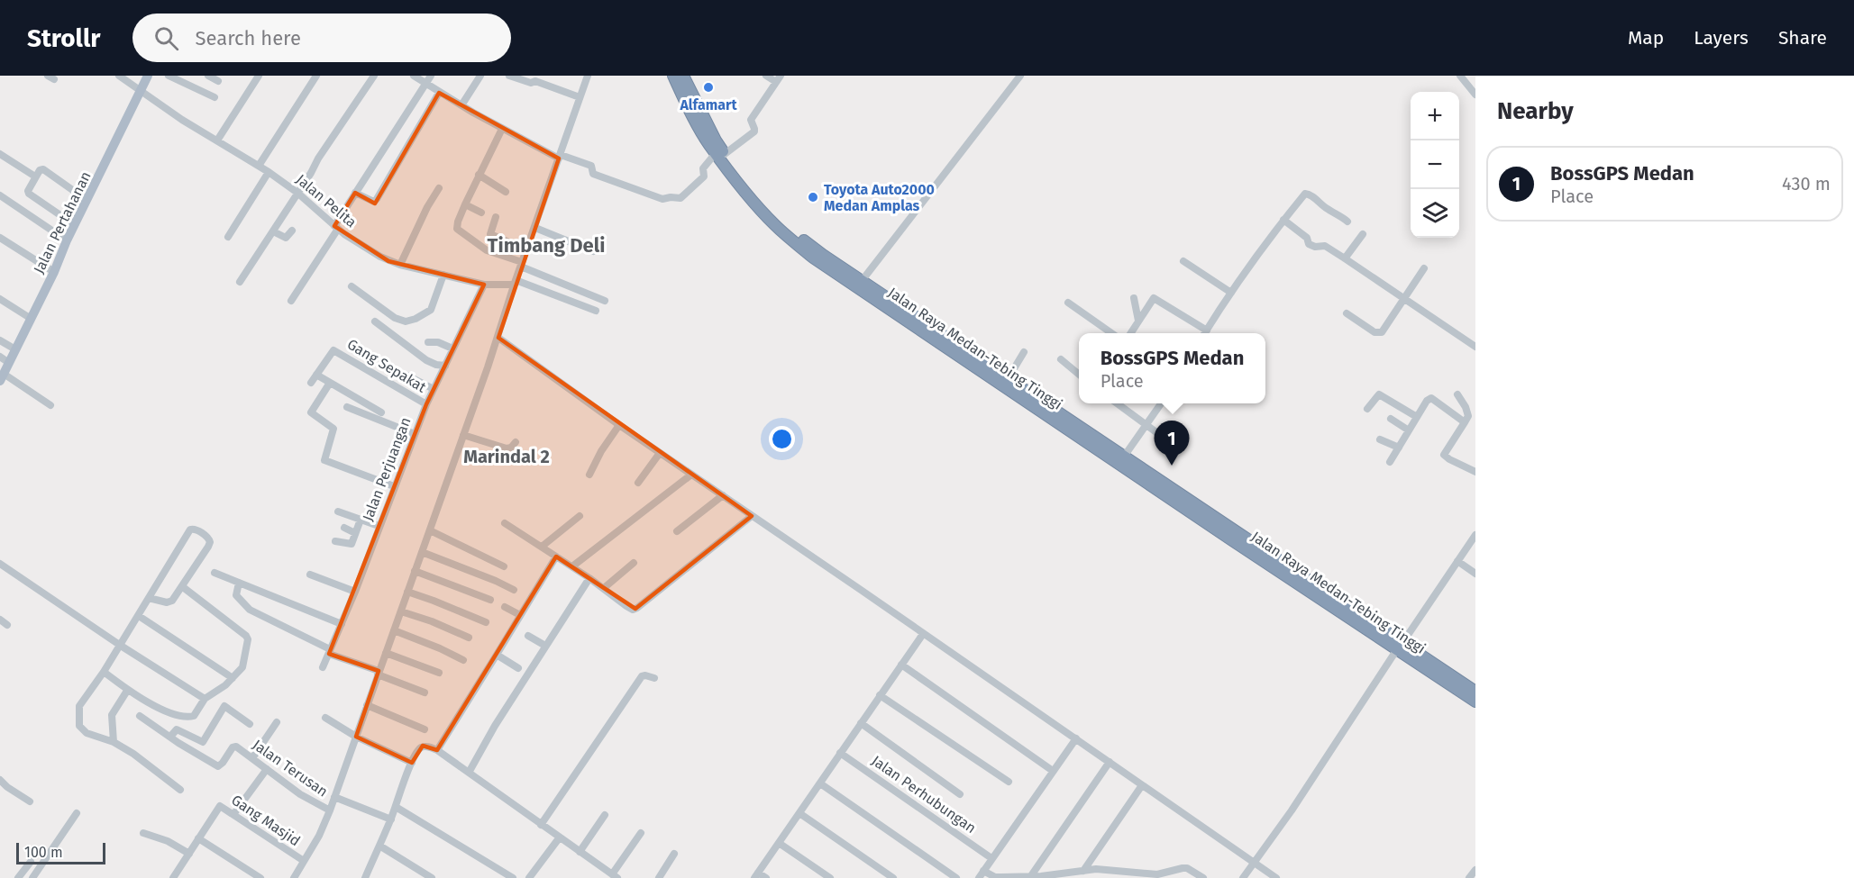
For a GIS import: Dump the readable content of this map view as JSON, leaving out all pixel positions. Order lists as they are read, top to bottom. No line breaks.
{"streets":{"highway":["Jalan Raya Medan-Tebing Tinggi"],"main road":["Jalan Pertahanan"],"street":["Jalan Pelita","Gang Sepakat","Jalan Perjuangan","Jalan Terusan","Jalan Perhubungan","Gang Masjid"]},"crossings":[["Jalan Pelita","Jalan Pertahanan"],["Jalan Pelita","Jalan Perjuangan"],["Gang Sepakat","Jalan Perjuangan"]],"districts":["Timbang Deli","Marindal 2"],"places":["Alfamart","Toyota Auto2000 Medan Amplas"],"scale_bar":"100 m","page":{"header":"Strollr","search":"Search here","nav":["Map","Layers","Share"],"heading":"Nearby","map_buttons":["+","−"],"list":[{"mark":"1","name":"BossGPS Medan","note":"Place","value":"430 m"}],"popup":["BossGPS Medan","Place"],"pins":"1","scale":"100 m"}}
